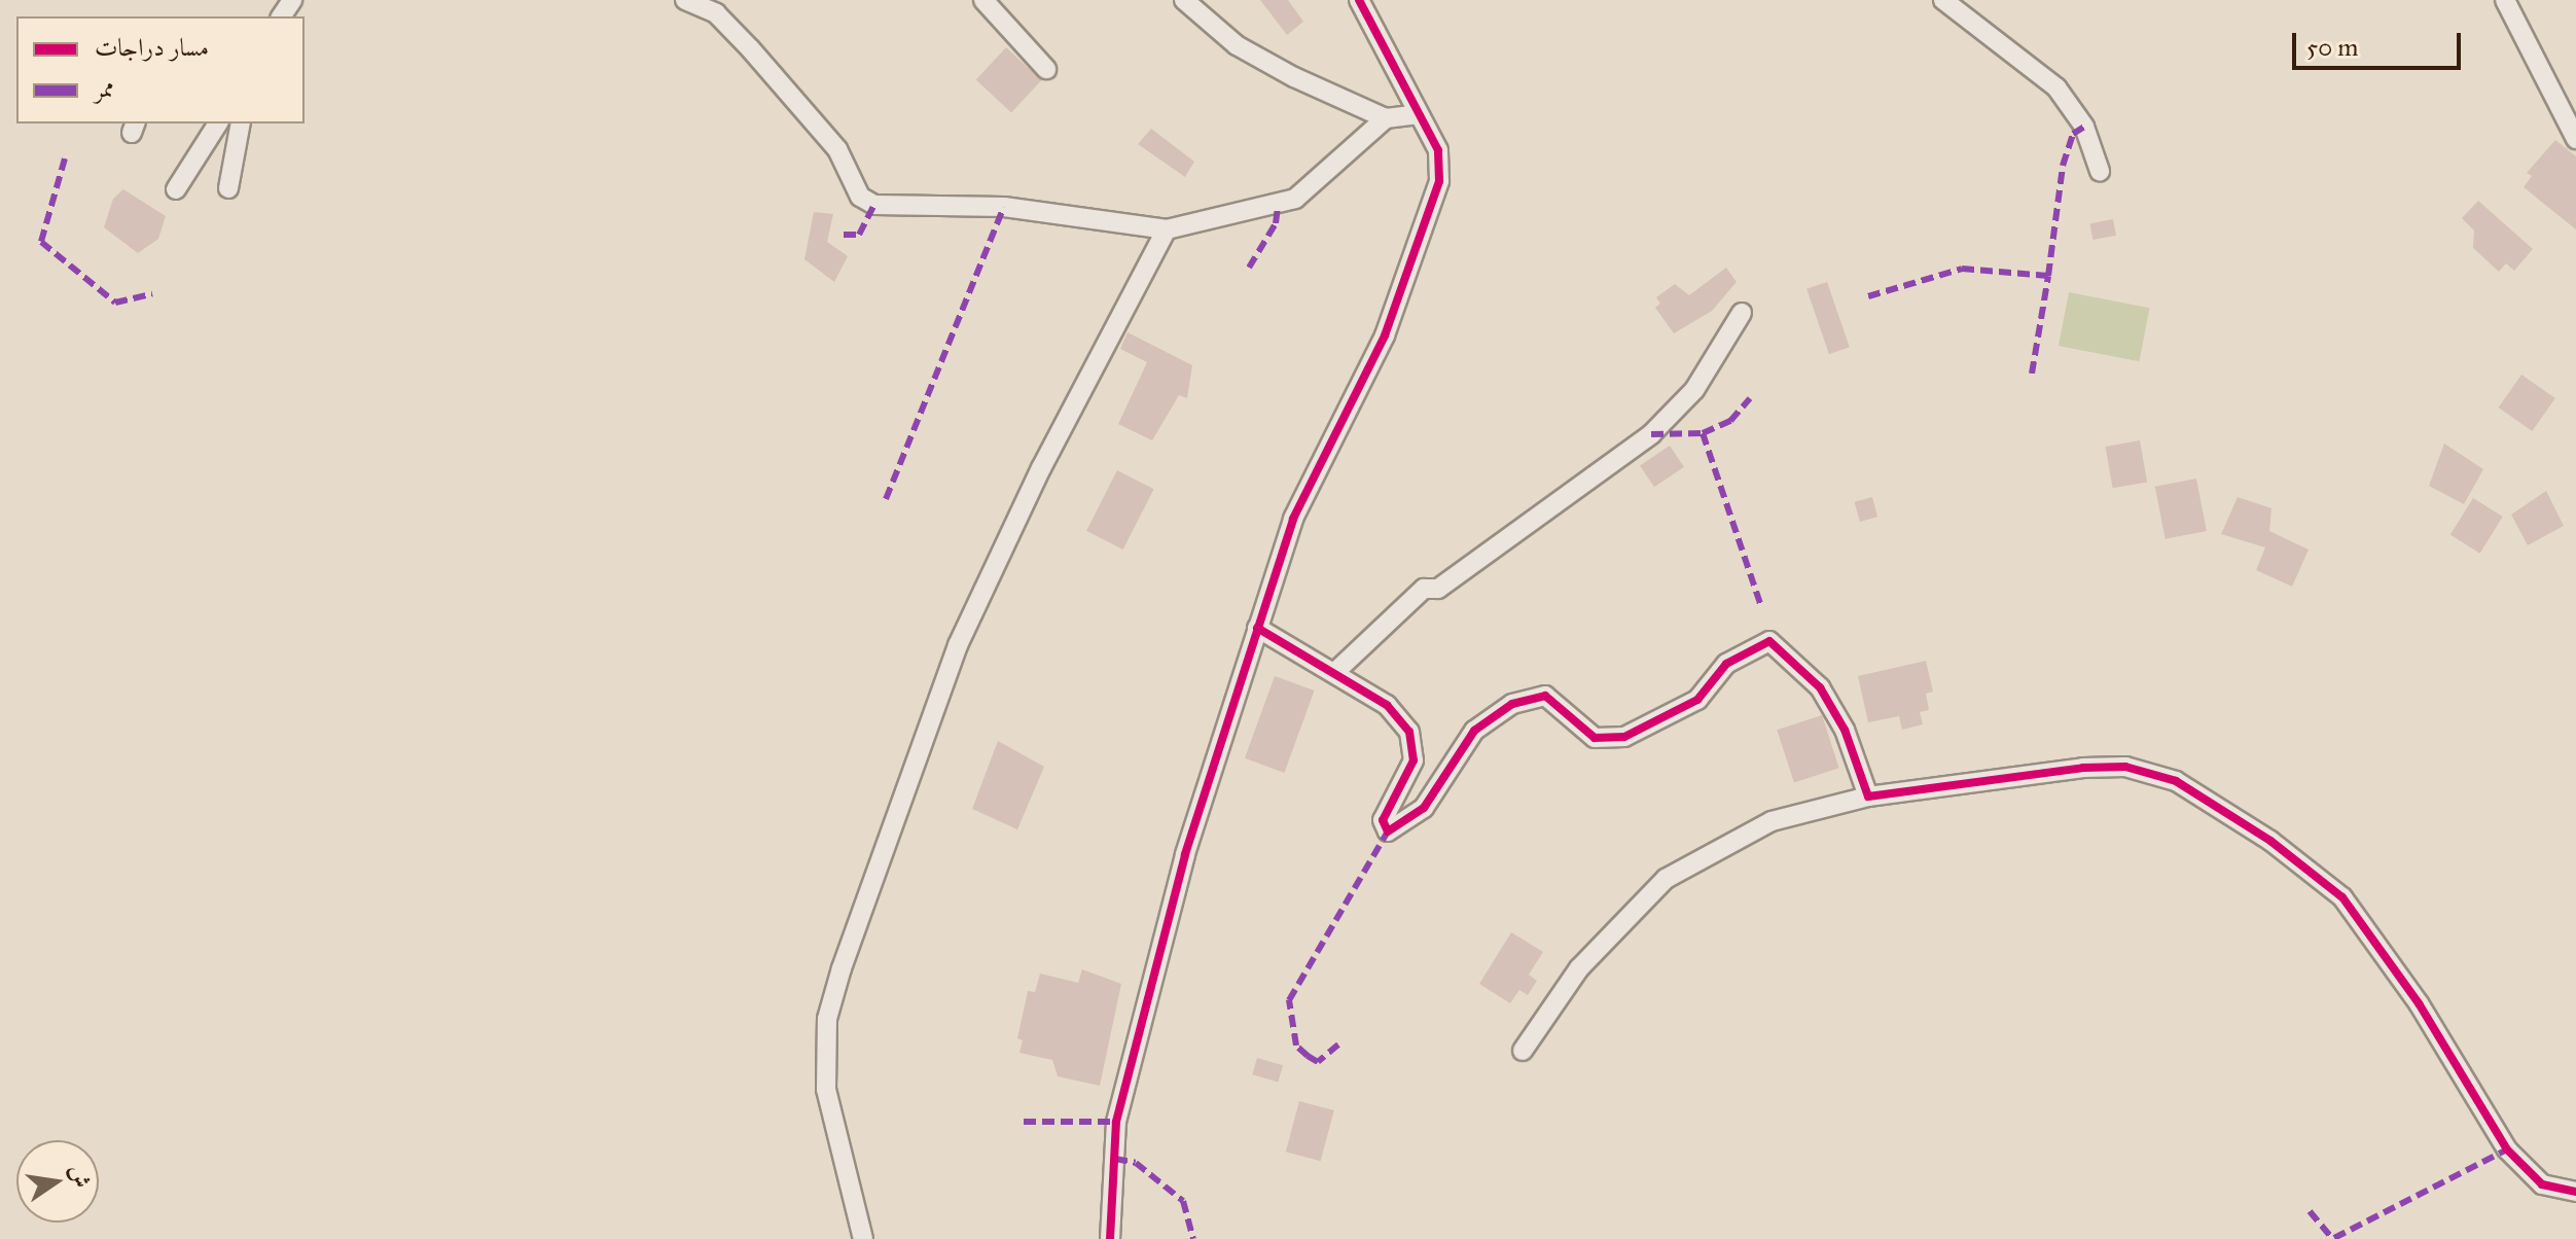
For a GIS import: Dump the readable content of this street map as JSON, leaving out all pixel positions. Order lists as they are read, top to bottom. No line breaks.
{"legend":["مسار دراجات","ممر"],"scale_bar":"50 m","north":"right"}
